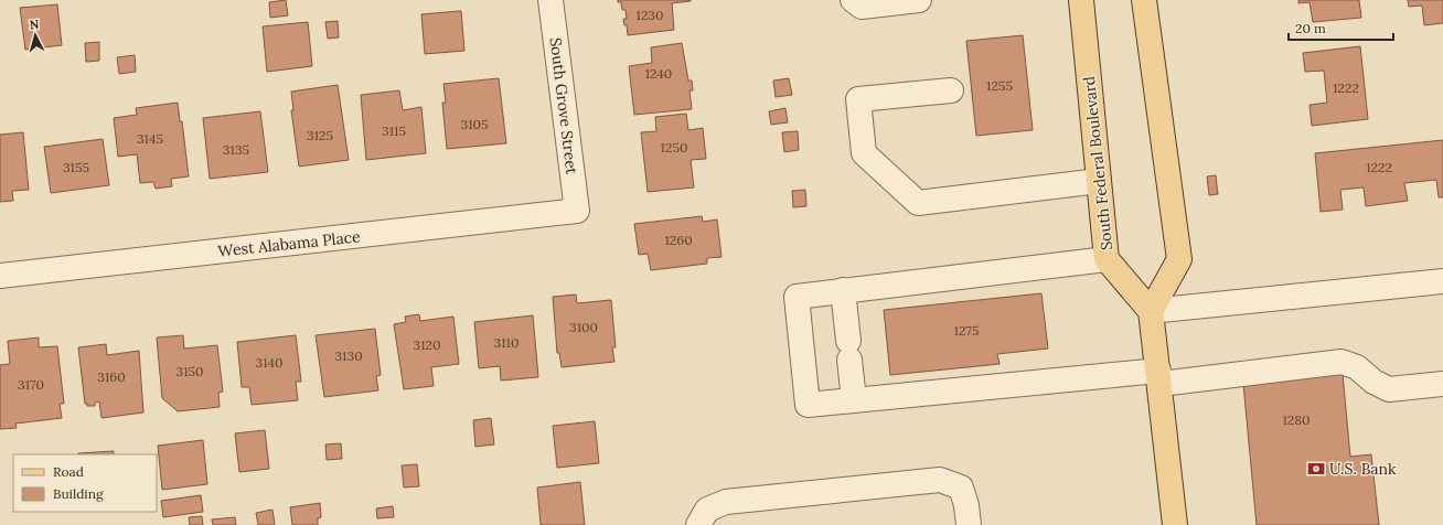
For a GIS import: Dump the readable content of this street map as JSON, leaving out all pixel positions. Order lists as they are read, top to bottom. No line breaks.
{"streets":{"main road":["South Federal Boulevard"],"street":["South Grove Street","West Alabama Place"]},"crossings":[["South Grove Street","West Alabama Place"]],"places":{"bank":["U.S. Bank"]},"house_numbers":["1230","1240","1255","1222","3105","3115","3125","3145","1250","3135","3155","1222","1260","3100","1275","3110","3120","3130","3140","3150","3160","3170","1280"],"legend":["Road","Building"],"scale_bar":"20 m","north":"top"}
